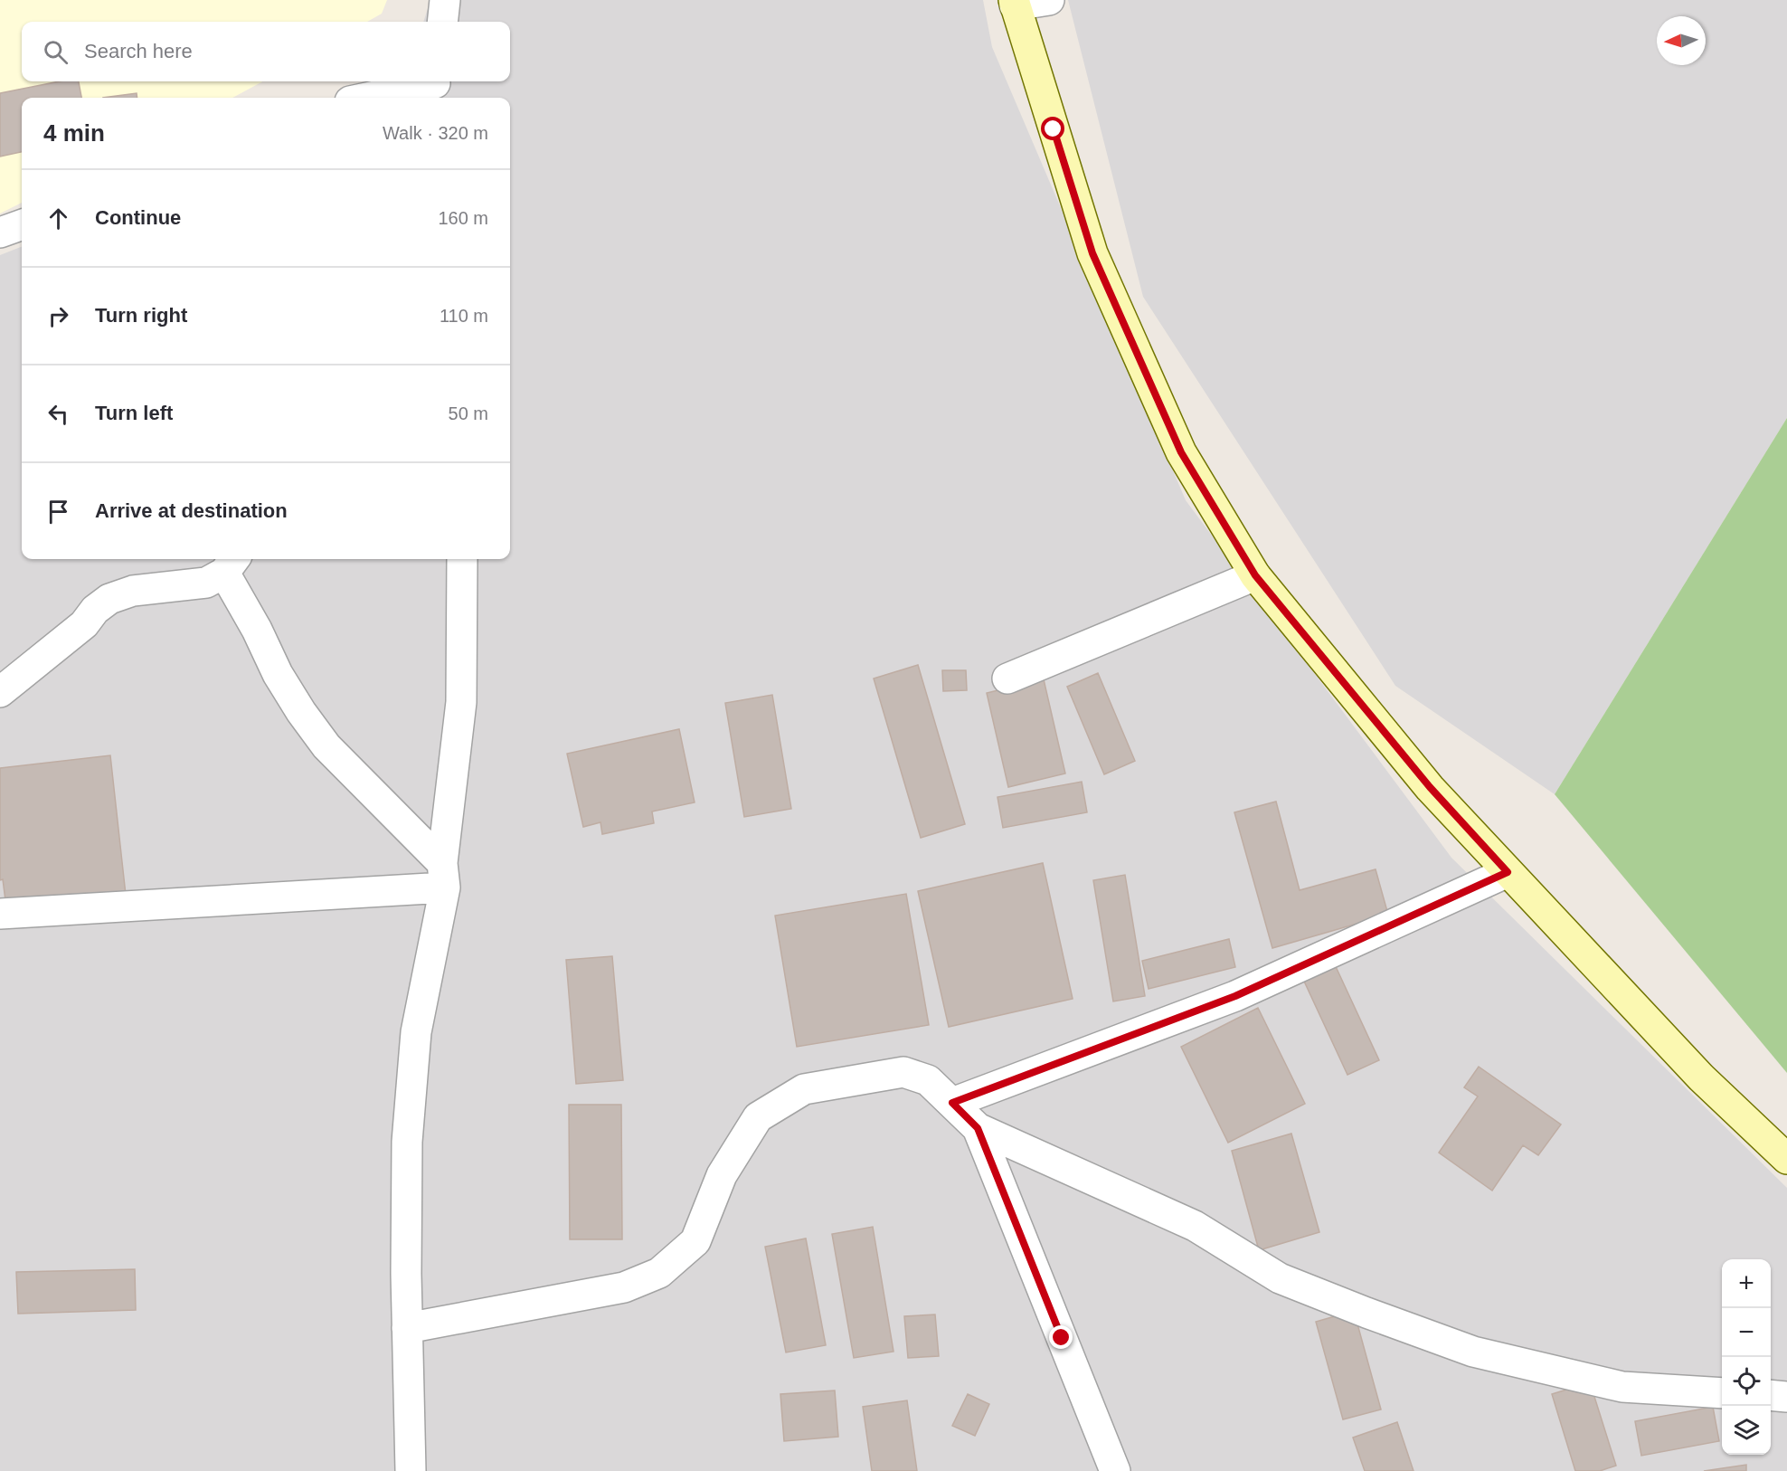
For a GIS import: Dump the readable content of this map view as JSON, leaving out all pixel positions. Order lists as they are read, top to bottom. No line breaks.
{"north":"left","page":{"search":"Search here","heading":["4 min","Walk · 320 m"],"list":[["Continue","160 m"],["Turn right","110 m"],["Turn left","50 m"],"Arrive at destination"],"map_buttons":["+","−"]}}
